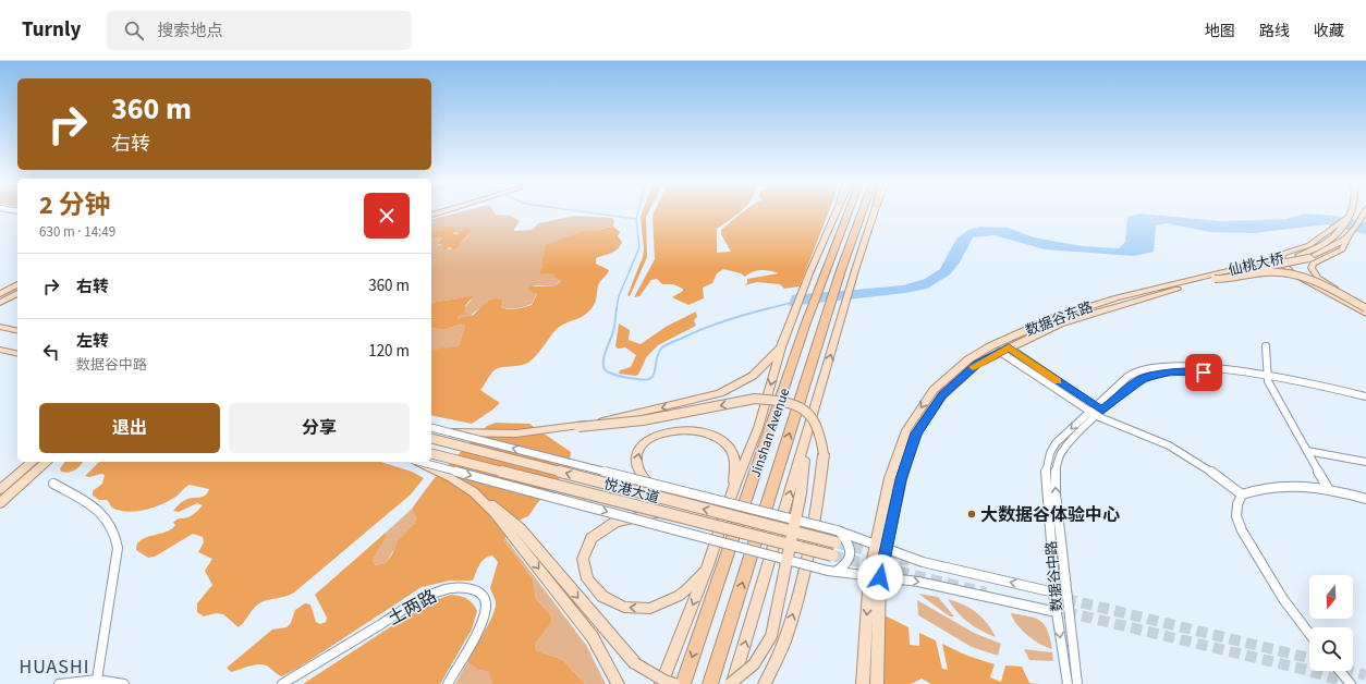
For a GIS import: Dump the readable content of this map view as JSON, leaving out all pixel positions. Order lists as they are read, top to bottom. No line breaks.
{"streets":{"highway":["Jinshan Avenue"],"main road":["仙桃大桥","数据谷东路","悦港大道"],"street":["数据谷中路","土两路"]},"crossings":[["仙桃大桥","数据谷东路"]],"districts":["HUASHI"],"places":["大数据谷体验中心"],"north":"bottom","page":{"header":"Turnly","search":"搜索地点","nav":["地图","路线","收藏"],"turn":["360 m","右转"],"heading":["2 分钟","630 m · 14:49"],"list":[{"name":"右转","value":"360 m"},{"name":"左转","note":"数据谷中路","value":"120 m"}],"buttons":["退出","分享"]}}
